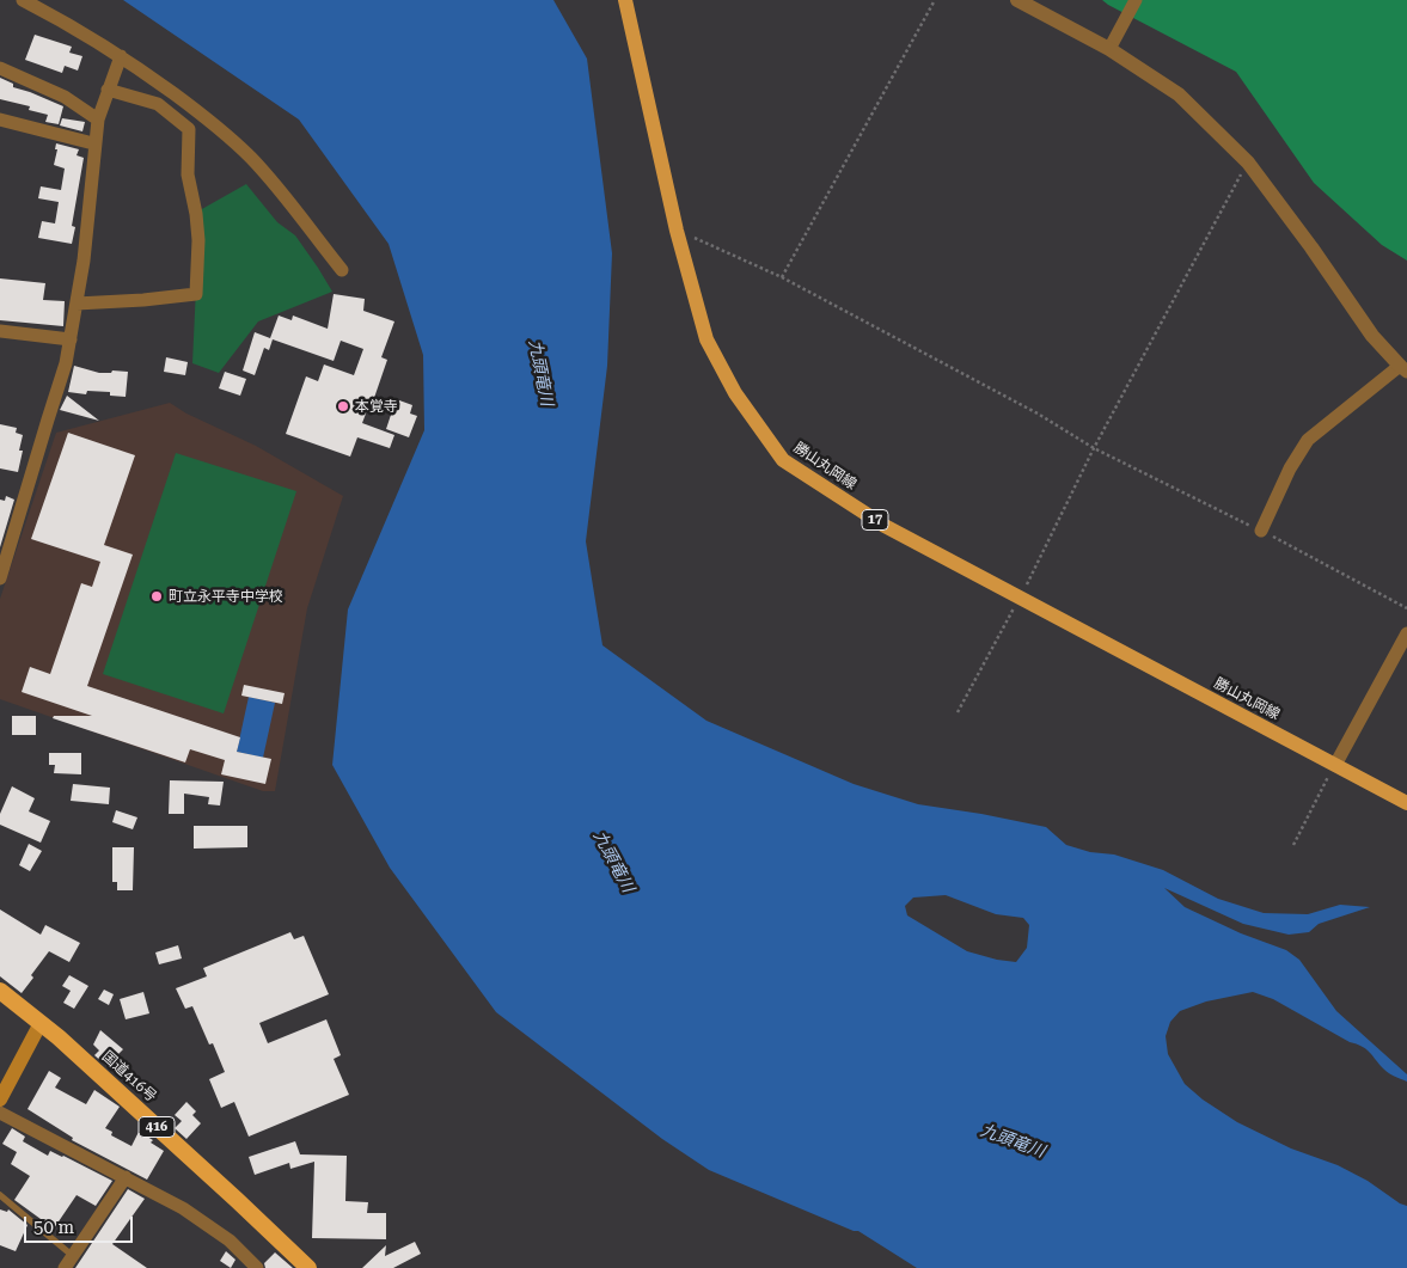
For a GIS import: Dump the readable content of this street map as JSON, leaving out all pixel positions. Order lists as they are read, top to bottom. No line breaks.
{"streets":{"highway":["国道416号","416"],"main road":["勝山丸岡線","17"]},"water":["九頭竜川"],"places":["本覚寺","町立永平寺中学校"],"scale_bar":"50 m"}
